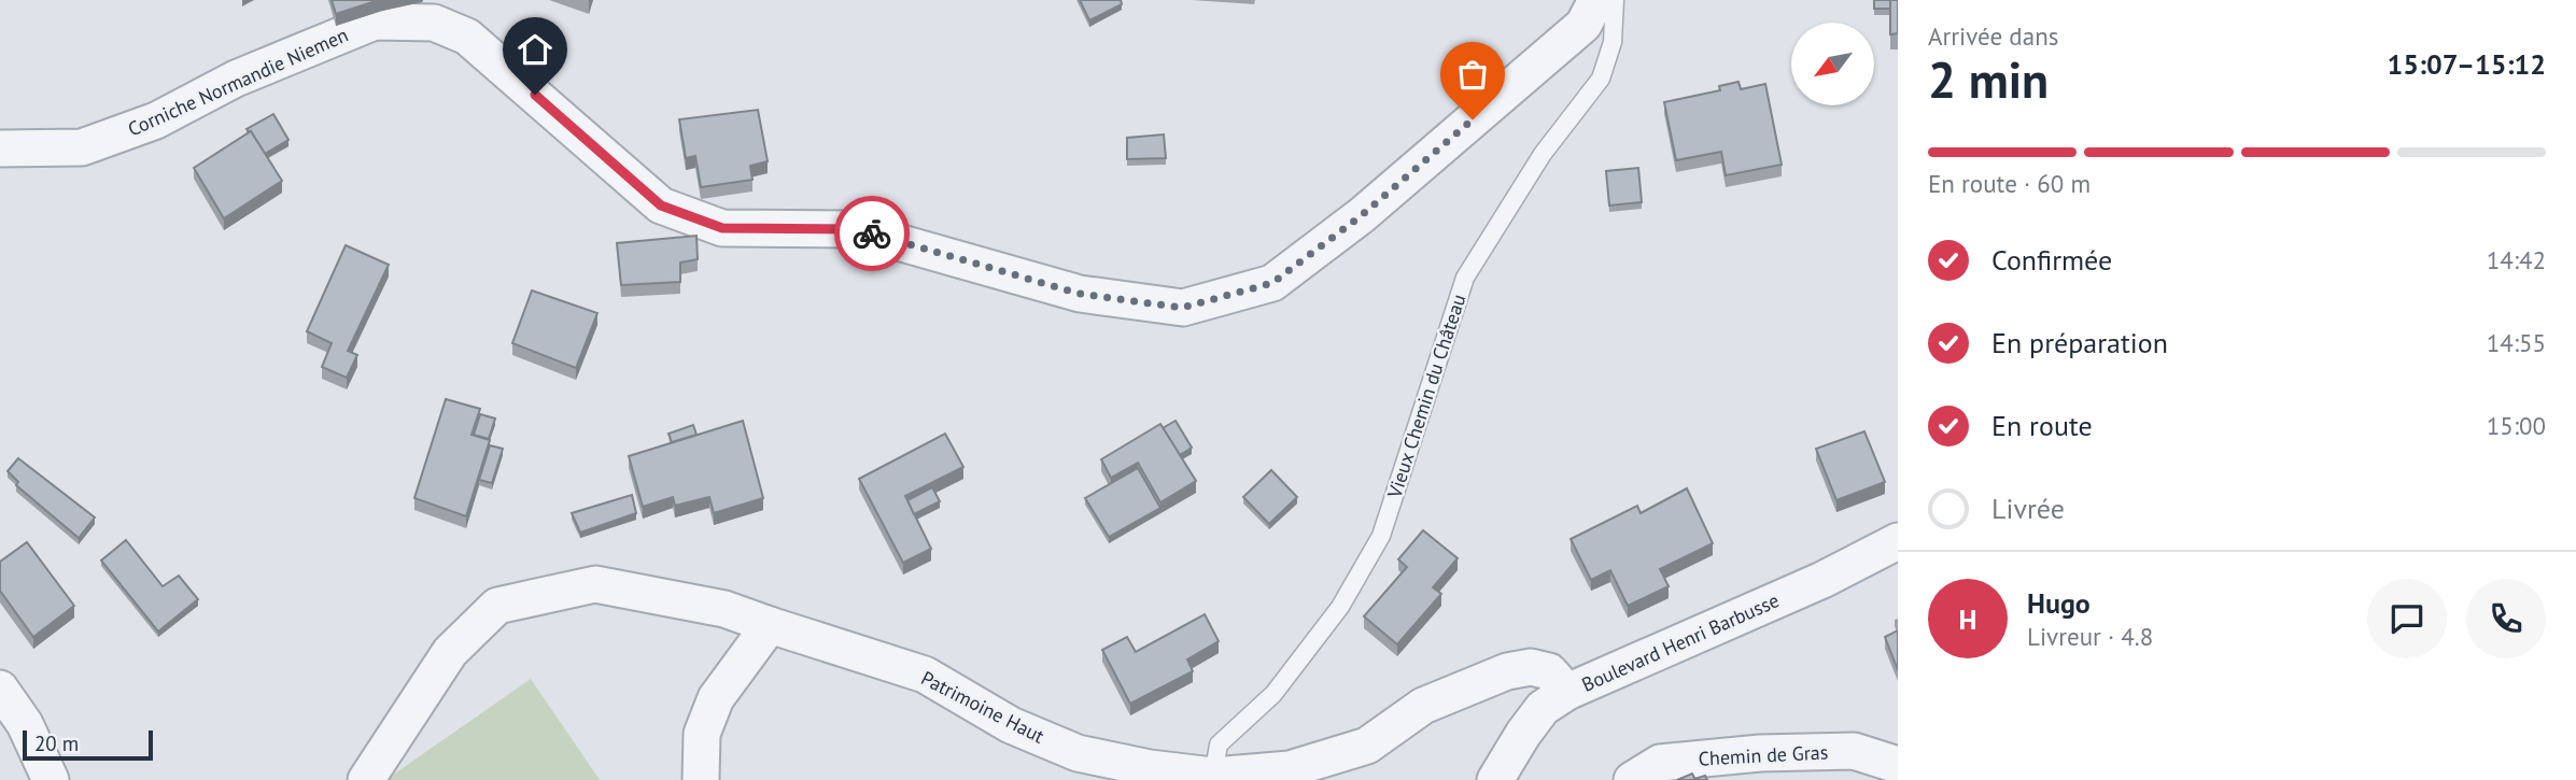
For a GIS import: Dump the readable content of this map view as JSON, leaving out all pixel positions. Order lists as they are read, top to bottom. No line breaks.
{"streets":{"street":["Corniche Normandie Niemen","Boulevard Henri Barbusse","Patrimoine Haut","Chemin de Gras"],"lane":["Vieux Chemin du Château"]},"crossings":[["Vieux Chemin du Château","Patrimoine Haut"],["Boulevard Henri Barbusse","Patrimoine Haut"]],"scale_bar":"20 m","north":"bottom left","page":{"heading":["2 min","Arrivée dans","15:07–15:12"],"panel":["Hugo","Livreur · 4.8"],"bar":"En route · 60 m","list":[["Confirmée","14:42"],["En préparation","14:55"],["En route","15:00"],"Livrée"],"round":"H","scale":"20 m"}}
